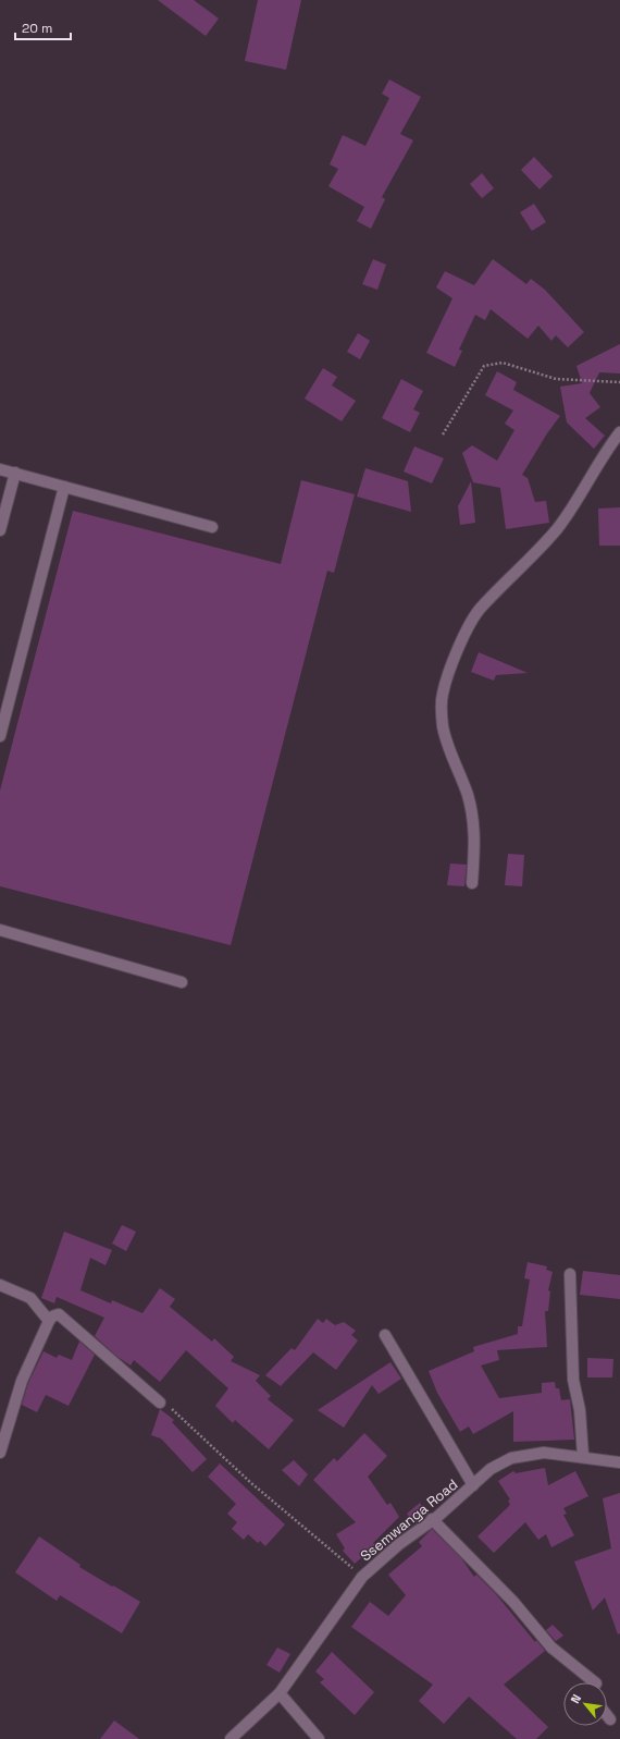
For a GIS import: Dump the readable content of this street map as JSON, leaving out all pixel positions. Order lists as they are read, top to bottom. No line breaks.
{"streets":{"street":["Ssemwanga Road"]},"scale_bar":"20 m","north":"top left"}
